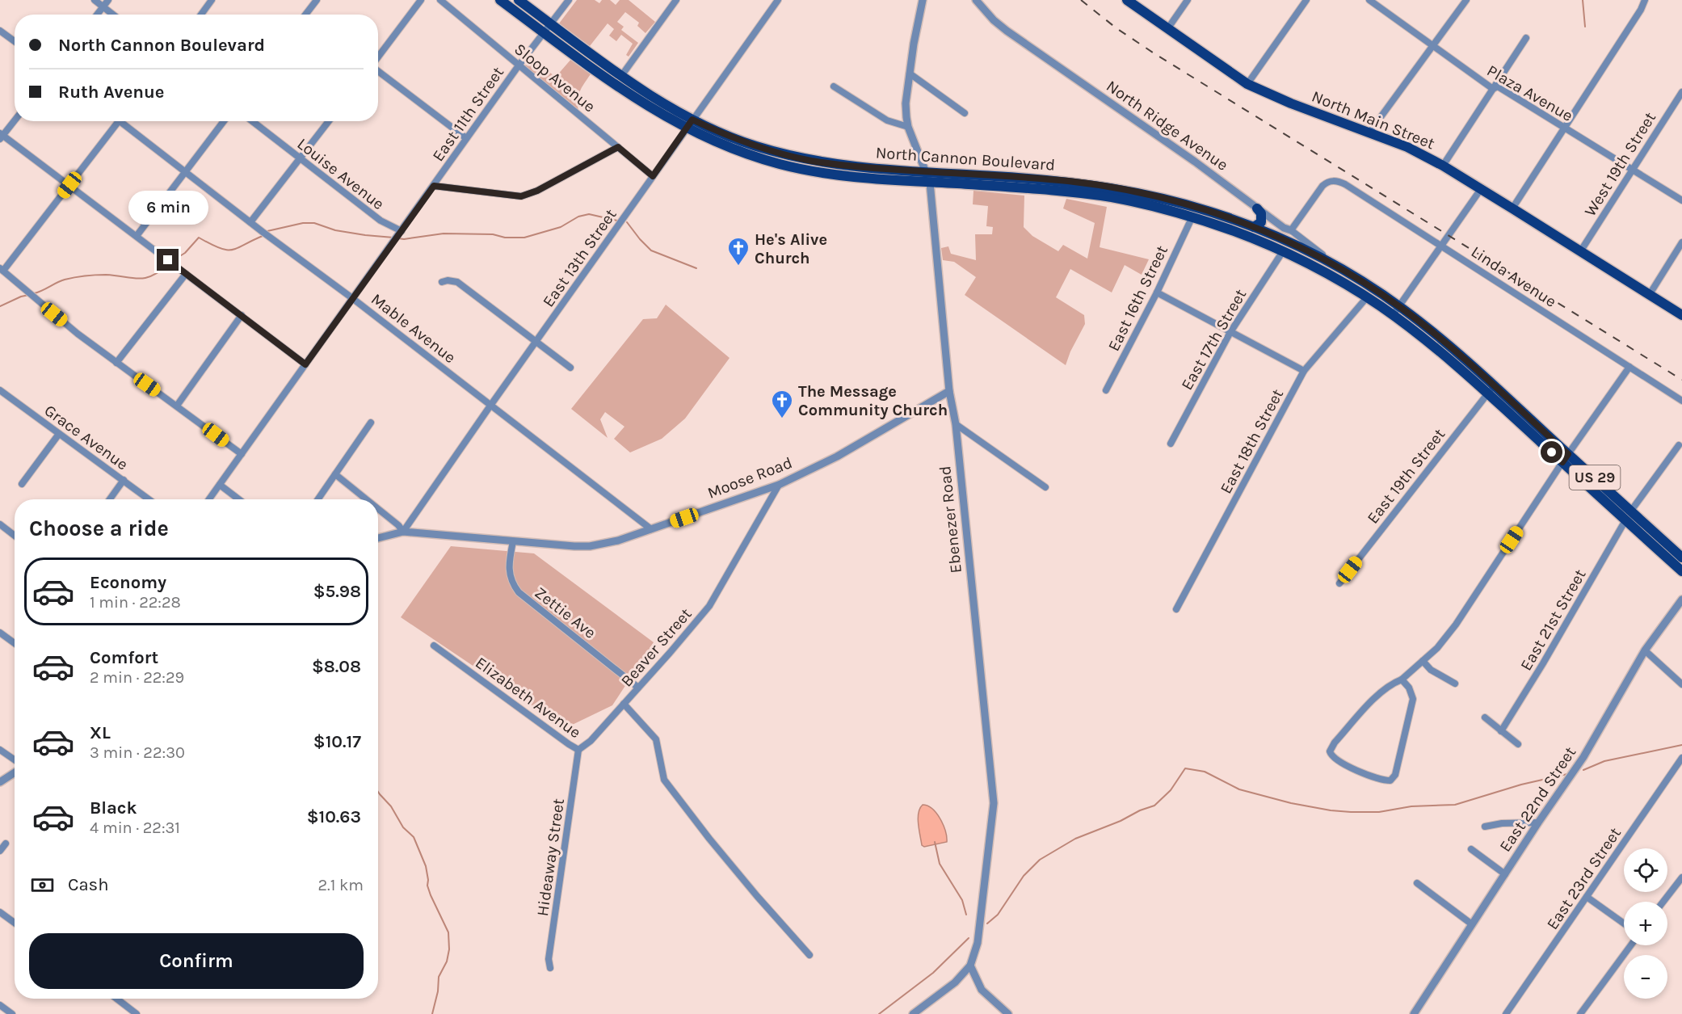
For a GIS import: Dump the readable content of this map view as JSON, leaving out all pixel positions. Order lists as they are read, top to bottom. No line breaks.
{"streets":{"main road":["North Main Street","North Cannon Boulevard","US 29"],"street":["Sloop Avenue","Plaza Avenue","East 11th Street","North Ridge Avenue","West 19th Street","Louise Avenue","East 13th Street","Linda Avenue","East 16th Street","Mable Avenue","East 17th Street","Grace Avenue","East 18th Street","East 19th Street","Moose Road","Ebenezer Road","Zettie Ave","East 21st Street","Beaver Street","Elizabeth Avenue","East 22nd Street","Hideaway Street","East 23rd Street"]},"crossings":[["Sloop Avenue","East 11th Street"],["Sloop Avenue","East 13th Street"],["Plaza Avenue","West 19th Street"],["East 11th Street","North Cannon Boulevard"],["East 11th Street","Louise Avenue"],["East 11th Street","Mable Avenue"],["North Main Street","West 19th Street"],["North Ridge Avenue","North Cannon Boulevard"],["North Ridge Avenue","Linda Avenue"],["North Cannon Boulevard","East 13th Street"],["North Cannon Boulevard","East 16th Street"],["North Cannon Boulevard","East 17th Street"],["North Cannon Boulevard","East 18th Street"],["North Cannon Boulevard","East 19th Street"],["North Cannon Boulevard","Ebenezer Road"],["North Cannon Boulevard","East 21st Street"],["East 13th Street","Mable Avenue"],["East 13th Street","Moose Road"],["Mable Avenue","Moose Road"],["Moose Road","Ebenezer Road"],["Moose Road","Zettie Ave"],["Moose Road","Beaver Street"],["Zettie Ave","Beaver Street"],["Beaver Street","Elizabeth Avenue"],["Elizabeth Avenue","Hideaway Street"]],"places":{"church":["He's Alive Church","The Message Community Church"]},"page":{"banner":["North Cannon Boulevard","Ruth Avenue"],"bubble":"6 min","heading":"Choose a ride","list":[{"name":"Economy","note":"1 min · 22:28","value":"$5.98"},{"name":"Comfort","note":"2 min · 22:29","value":"$8.08"},{"name":"XL","note":"3 min · 22:30","value":"$10.17"},{"name":"Black","note":"4 min · 22:31","value":"$10.63"}],"map_buttons":["+","−"],"pay":["Cash","2.1 km"],"buttons":"Confirm"}}
